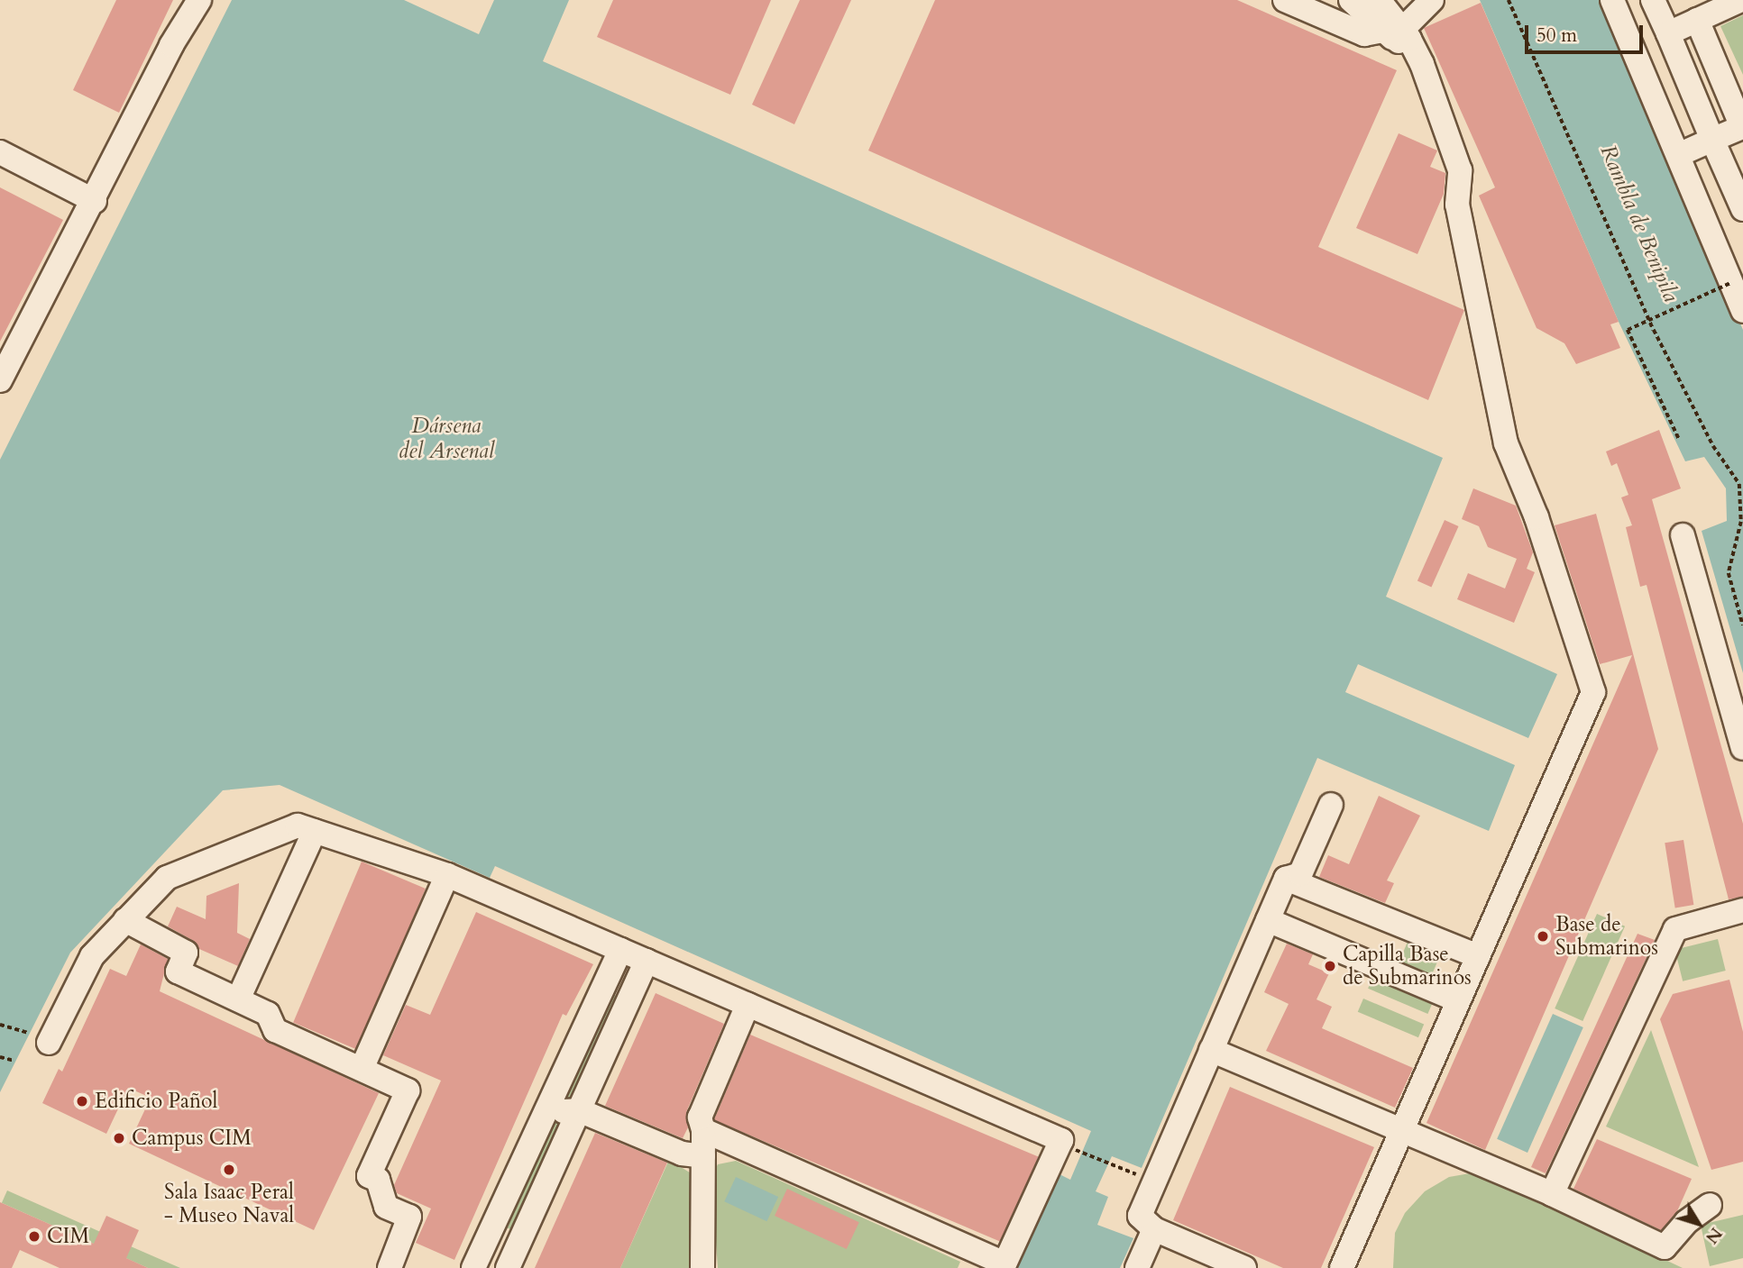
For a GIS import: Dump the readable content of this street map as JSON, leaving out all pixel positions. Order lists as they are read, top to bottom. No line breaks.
{"water":["Rambla de Benipila","Dársena del Arsenal"],"places":["Base de Submarinos","Capilla Base de Submarinos","Edificio Pañol","Campus CIM","Sala Isaac Peral - Museo Naval","CIM"],"scale_bar":"50 m","north":"bottom right"}
